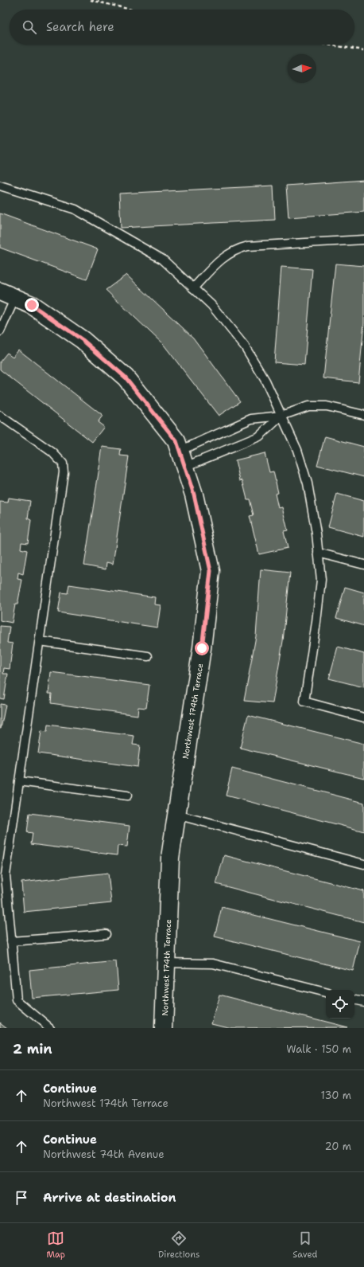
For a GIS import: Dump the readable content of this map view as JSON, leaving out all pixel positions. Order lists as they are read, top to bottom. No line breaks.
{"streets":{"street":["Northwest 174th Terrace"]},"north":"right","page":{"search":"Search here","heading":["2 min","Walk · 150 m"],"list":[["Continue","Northwest 174th Terrace","130 m"],["Continue","Northwest 74th Avenue","20 m"],"Arrive at destination"],"nav":["Map","Directions","Saved"]}}
